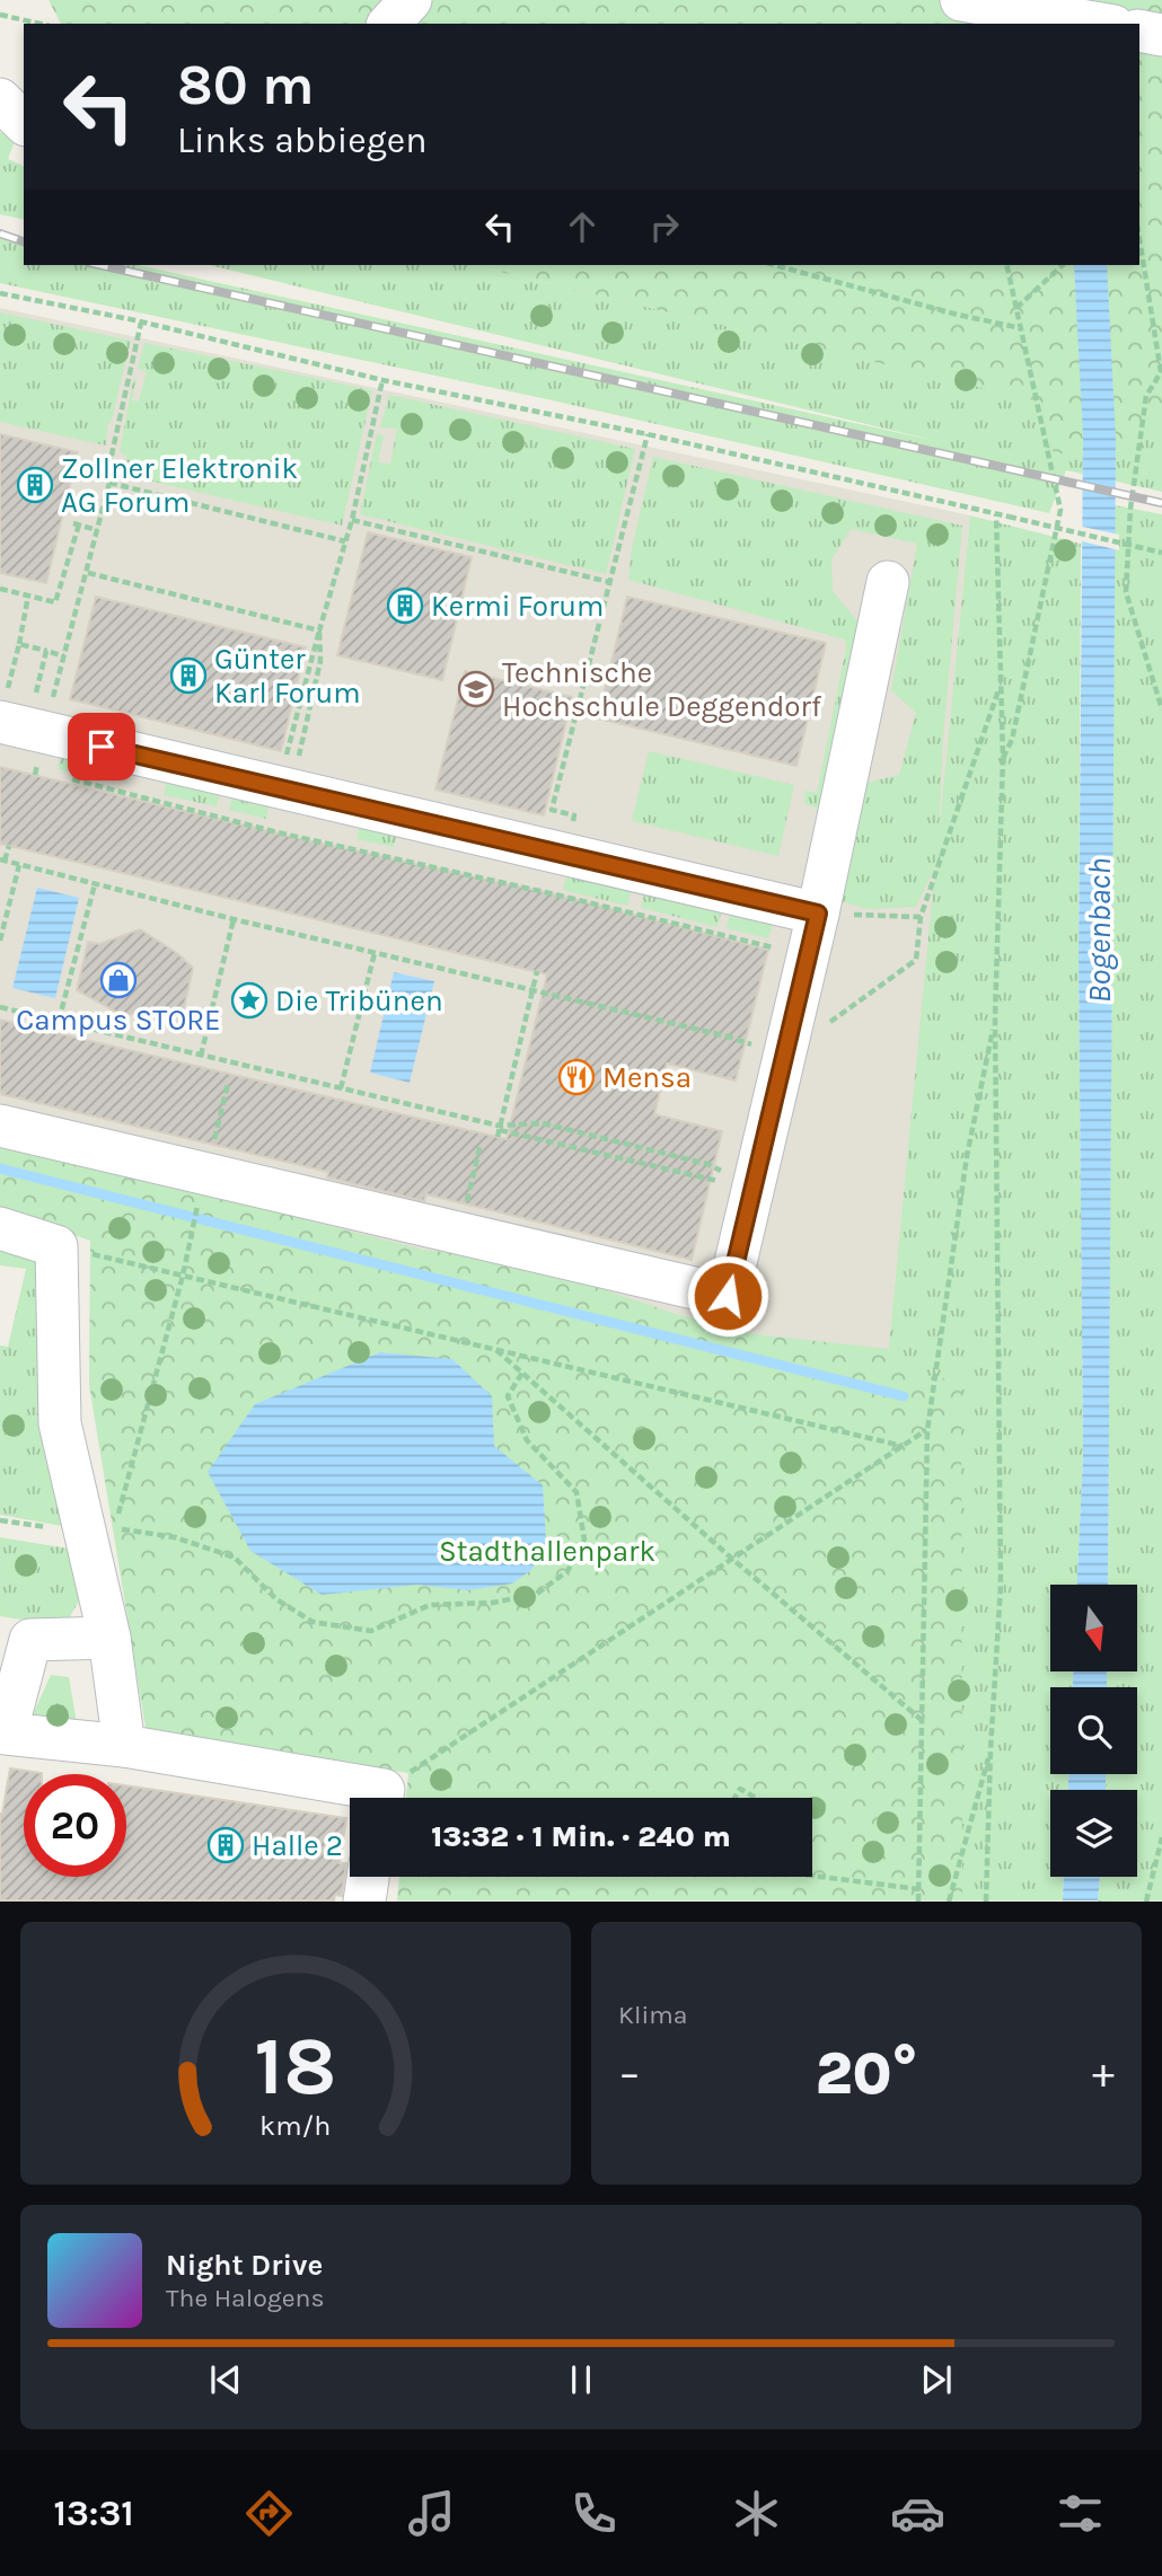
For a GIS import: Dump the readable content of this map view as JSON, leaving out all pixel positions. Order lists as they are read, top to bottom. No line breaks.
{"water":["Bogenbach"],"parks":["Stadthallenpark"],"places":{"building":["Zollner Elektronik AG Forum","Kermi Forum","Günter Karl Forum","Halle 2"],"school or university":["Technische Hochschule Deggendorf"],"shop":["Campus STORE"],"place":["Die Tribünen"],"restaurant":["Mensa"]},"north":"bottom","page":{"turn":["80 m","Links abbiegen"],"limit":"20","trip":"13:32 · 1 Min. · 240 m","tile":"Klima","heat":["−","20°","+"],"song":["Night Drive","The Halogens"],"tabs":"13:31","gauge":["18","km/h"]}}
